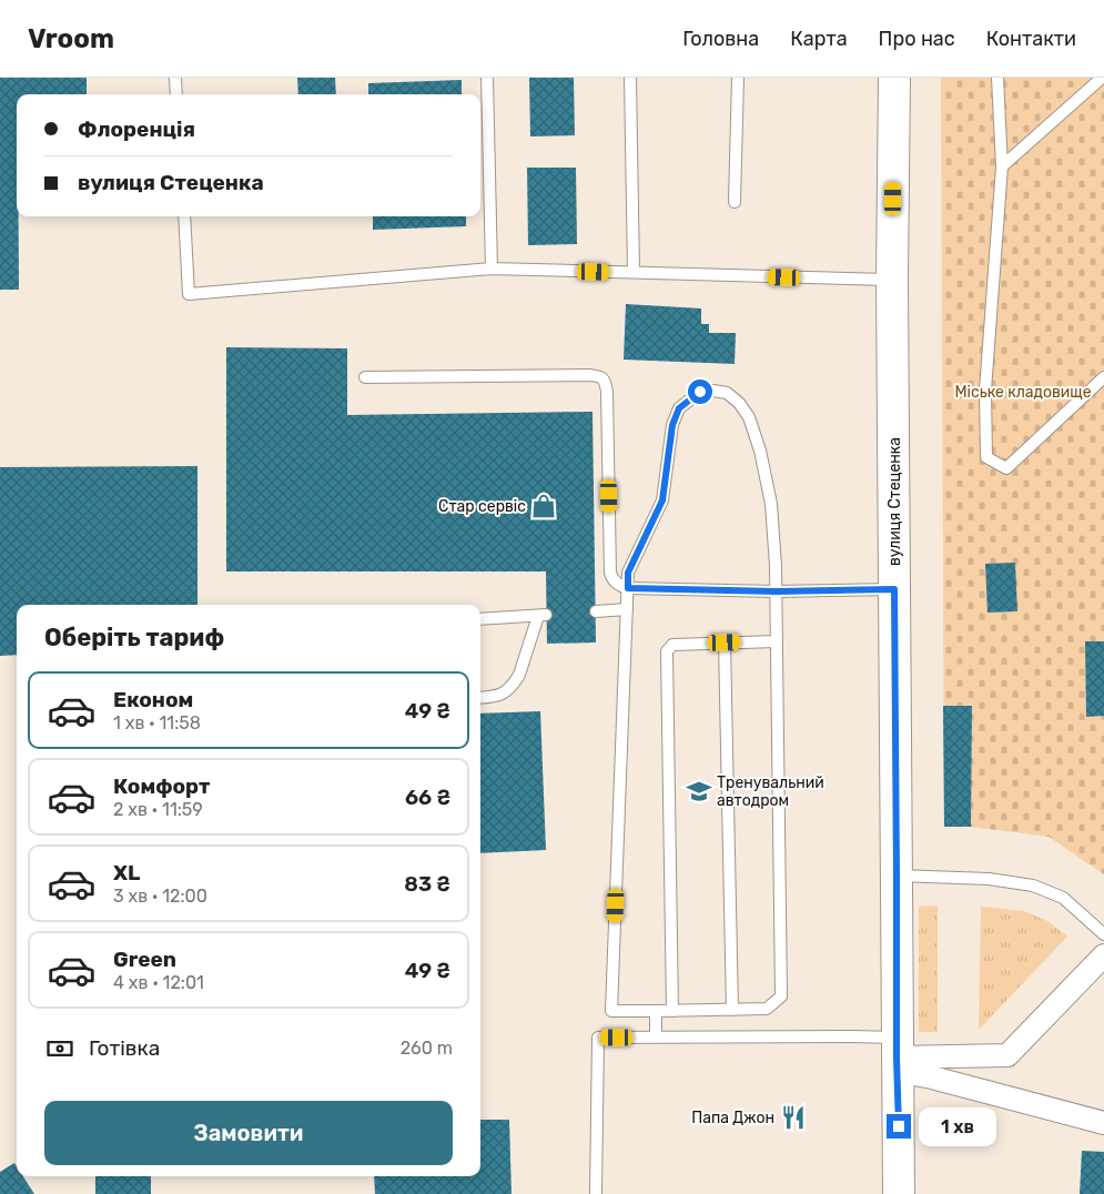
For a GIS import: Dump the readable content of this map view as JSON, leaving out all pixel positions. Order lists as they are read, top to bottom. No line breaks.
{"streets":{"main road":["вулиця Стеценка"]},"parks":["Міське кладовище"],"places":{"shop":["Стар сервіс"],"school or university":["Тренувальний автодром"],"restaurant":["Папа Джон"]},"page":{"header":"Vroom","nav":["Головна","Карта","Про нас","Контакти"],"banner":["Флоренція","вулиця Стеценка"],"heading":"Оберіть тариф","list":[{"name":"Економ","note":"1 хв · 11:58","value":"49 ₴"},{"name":"Комфорт","note":"2 хв · 11:59","value":"66 ₴"},{"name":"XL","note":"3 хв · 12:00","value":"83 ₴"},{"name":"Green","note":"4 хв · 12:01","value":"49 ₴"}],"pay":["Готівка","260 m"],"buttons":"Замовити","bubble":"1 хв"}}
